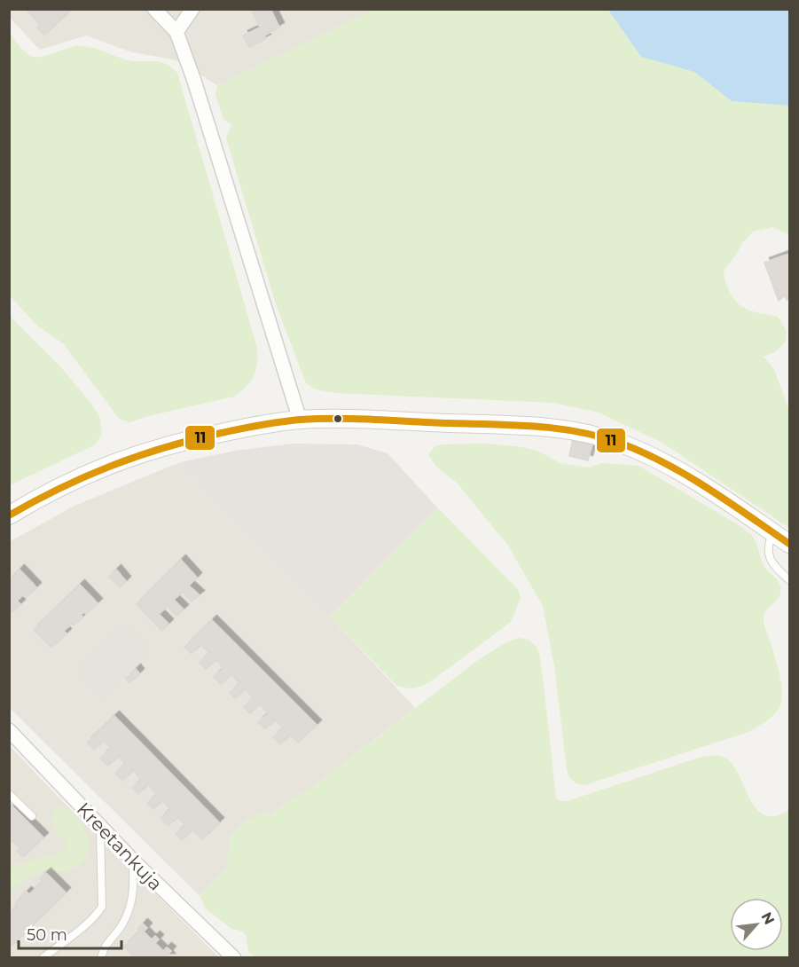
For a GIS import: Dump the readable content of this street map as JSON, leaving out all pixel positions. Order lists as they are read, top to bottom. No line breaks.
{"streets":{"street":["Kreetankuja"]},"lines":["transit line 11"],"scale_bar":"50 m","north":"top right"}
